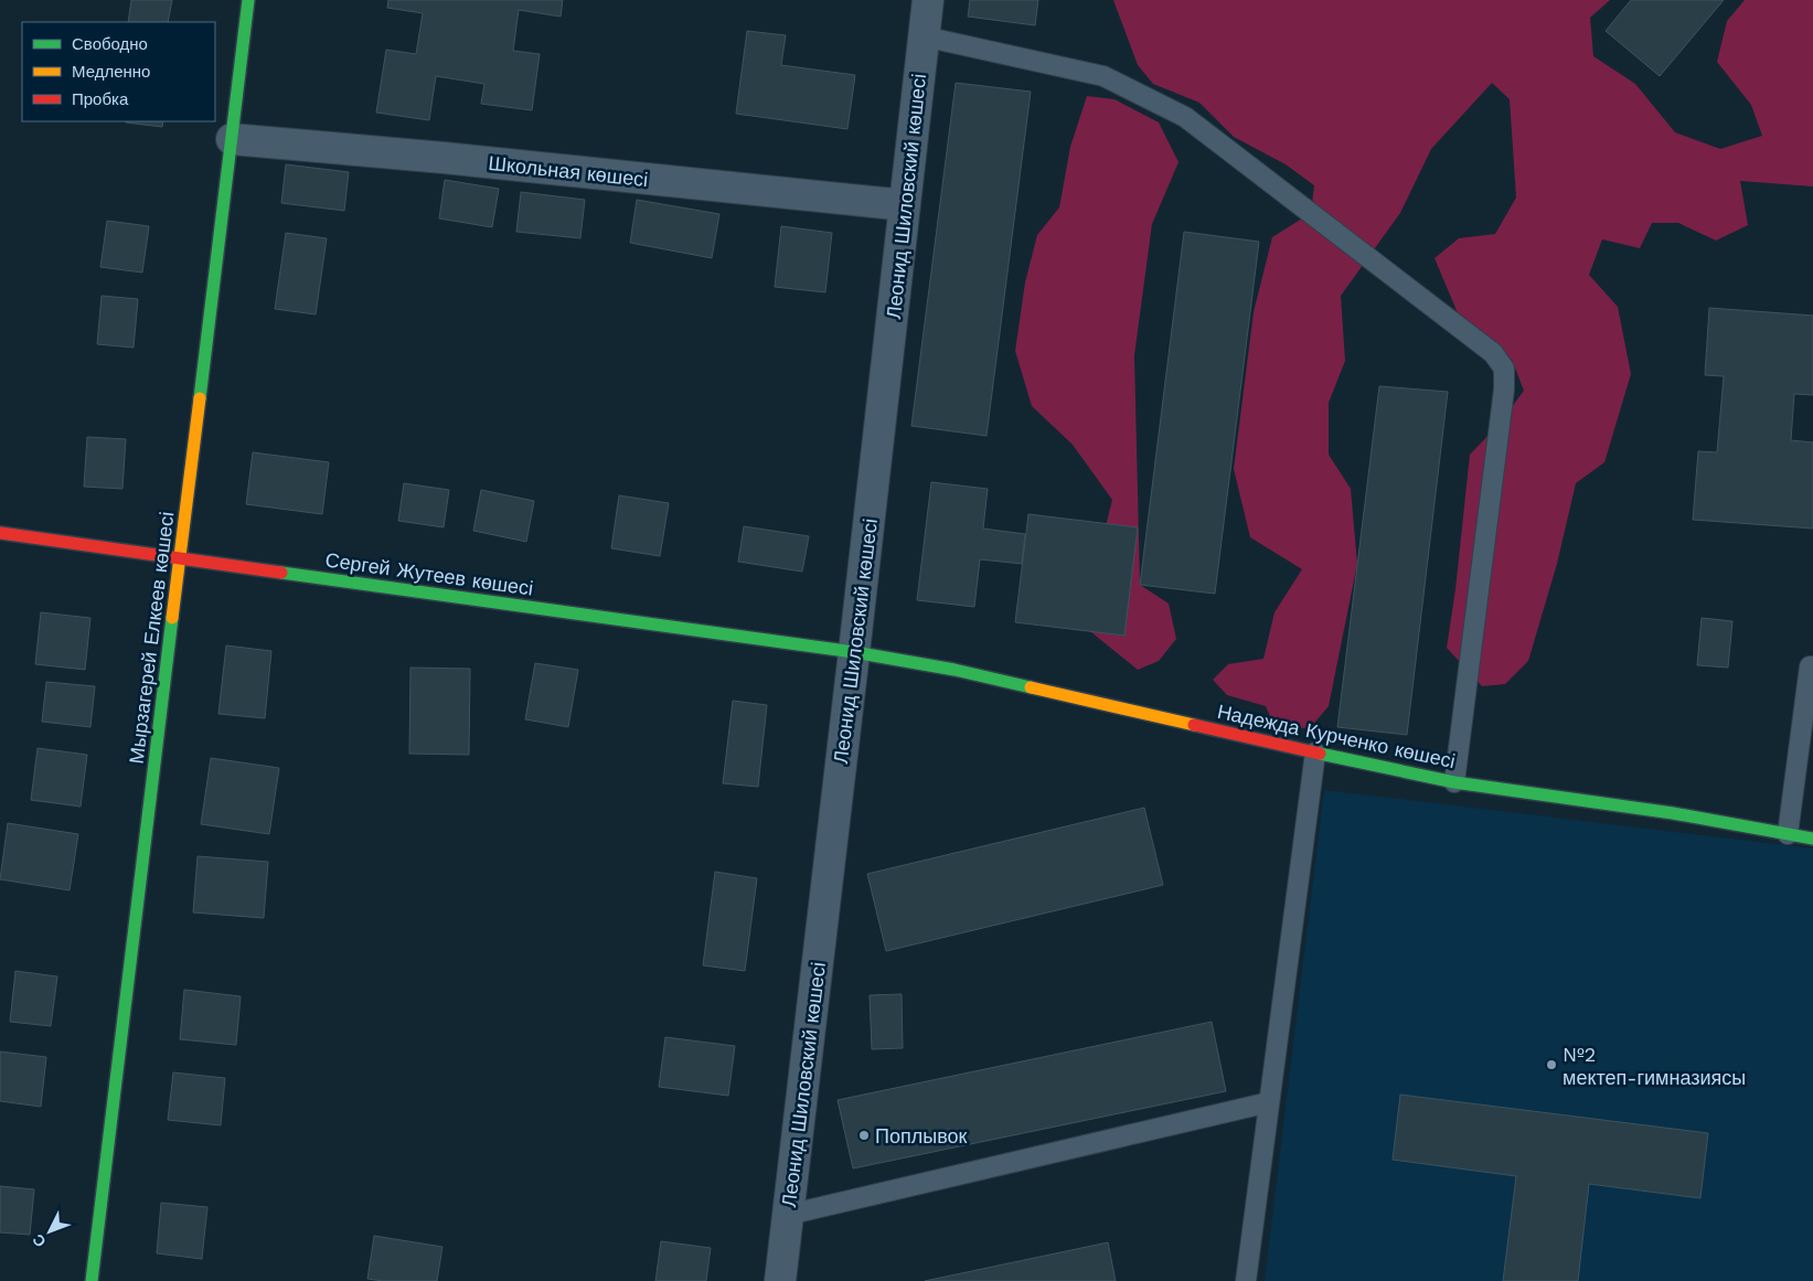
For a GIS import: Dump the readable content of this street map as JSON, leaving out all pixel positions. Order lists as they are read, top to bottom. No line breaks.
{"streets":{"street":["Школьная көшесі","Леонид Шиловский көшесі","Сергей Жутеев көшесі","Мырзагерей Елкеев көшесі","Надежда Курченко көшесі"]},"crossings":[["Школьная көшесі","Леонид Шиловский көшесі"],["Школьная көшесі","Мырзагерей Елкеев көшесі"],["Леонид Шиловский көшесі","Сергей Жутеев көшесі"],["Леонид Шиловский көшесі","Надежда Курченко көшесі"],["Сергей Жутеев көшесі","Мырзагерей Елкеев көшесі"],["Сергей Жутеев көшесі","Надежда Курченко көшесі"]],"places":["№2 мектеп-гимназиясы","Поплывок"],"legend":["Свободно","Медленно","Пробка"],"north":"bottom left"}
